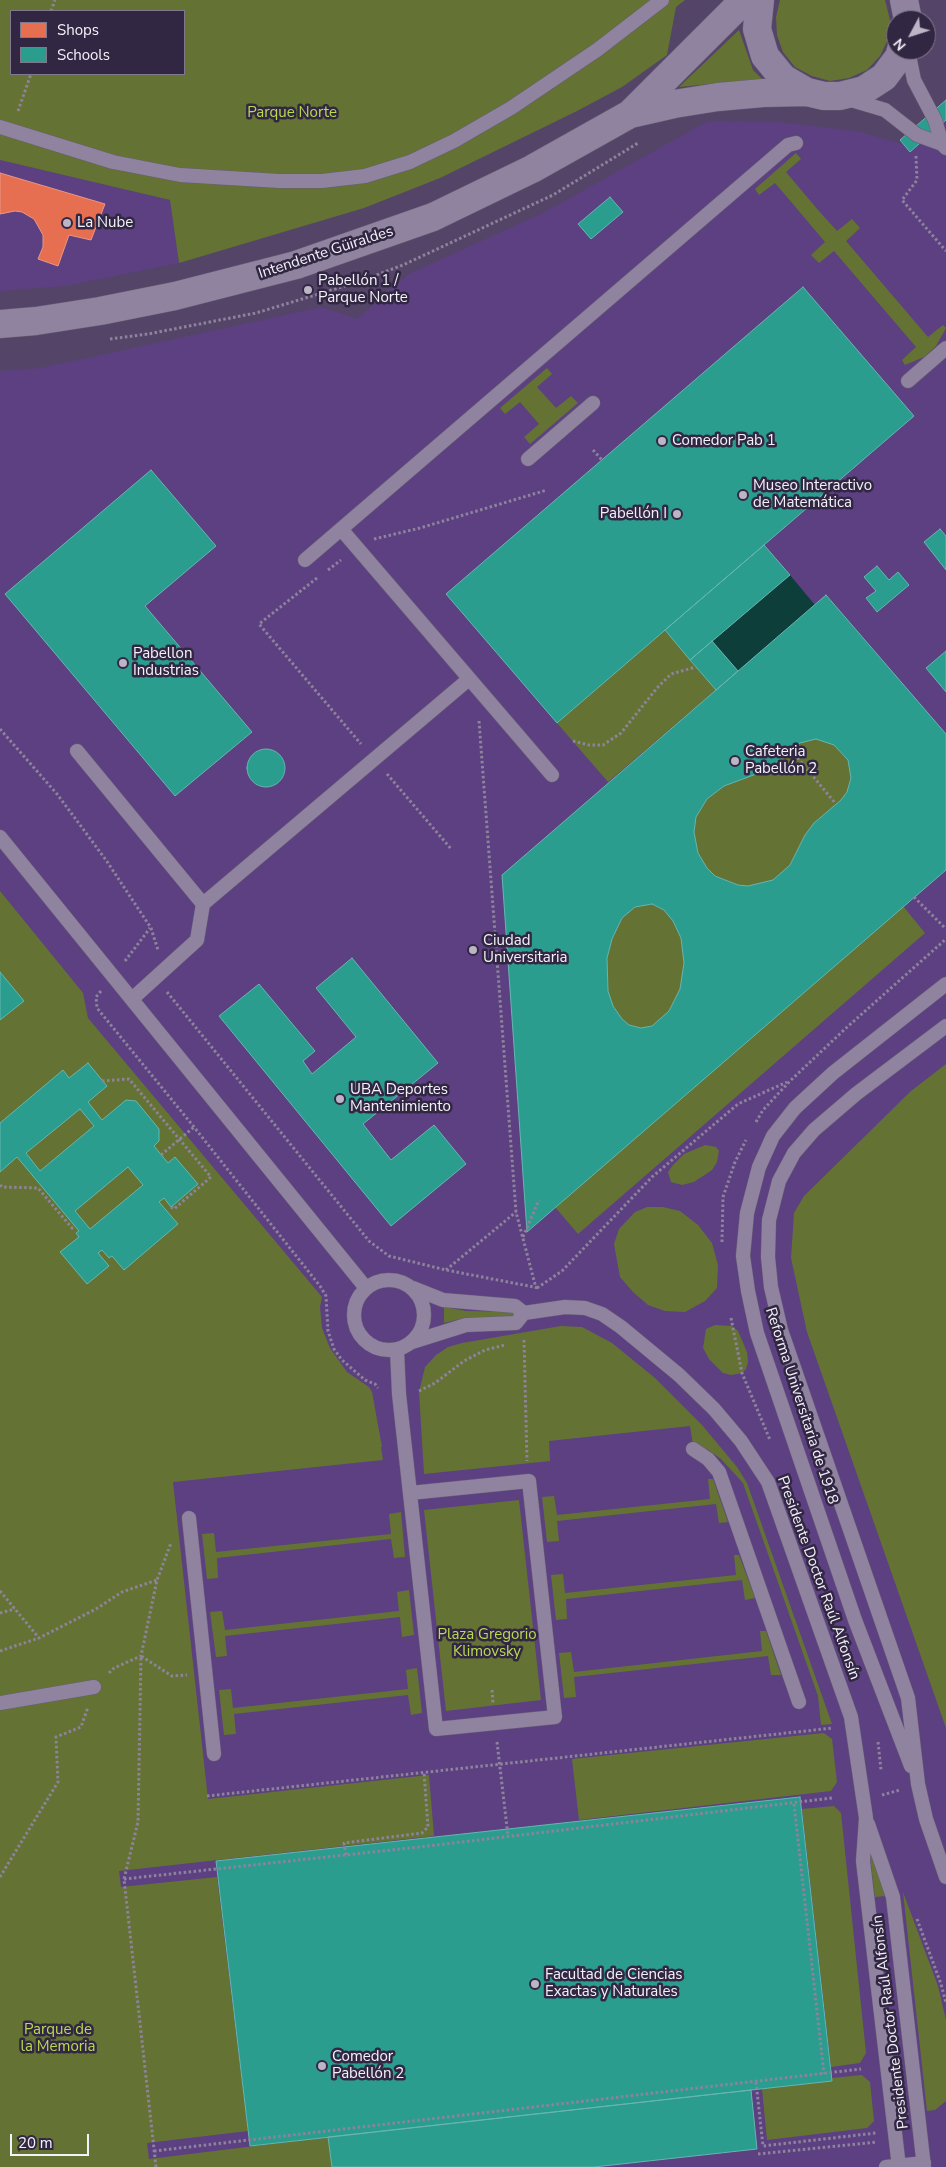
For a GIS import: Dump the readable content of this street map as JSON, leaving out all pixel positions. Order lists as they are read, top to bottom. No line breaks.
{"streets":{"main road":["Intendente Güiraldes"],"lane":["Reforma Universitaria de 1918","Presidente Doctor Raúl Alfonsín"]},"parks":["Parque Norte","Plaza Gregorio Klimovsky","Parque de la Memoria"],"places":["La Nube","Pabellón 1 / Parque Norte","Comedor Pab 1","Museo Interactivo de Matemática","Pabellón I","Pabellon Industrias","Cafeteria Pabellón 2","Ciudad Universitaria","UBA Deportes Mantenimiento","Facultad de Ciencias Exactas y Naturales","Comedor Pabellón 2"],"legend":["Shops","Schools"],"scale_bar":"20 m","north":"bottom left"}
